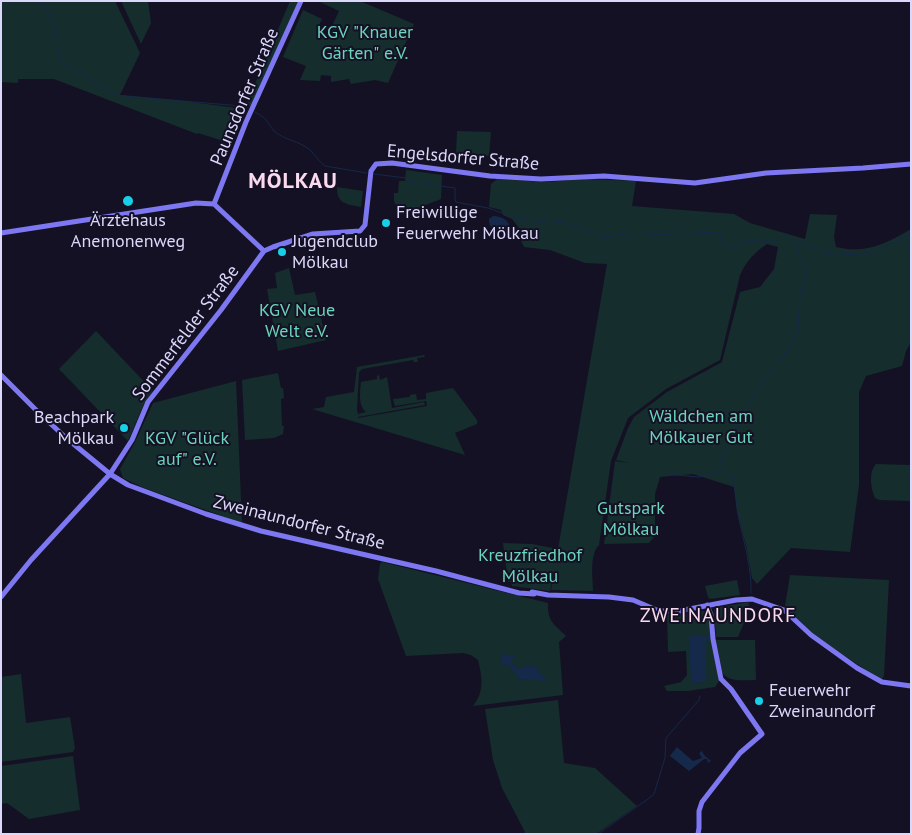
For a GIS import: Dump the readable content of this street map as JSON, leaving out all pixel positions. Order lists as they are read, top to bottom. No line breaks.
{"streets":{"street":["Paunsdorfer Straße","Engelsdorfer Straße","Sommerfelder Straße","Zweinaundorfer Straße"]},"crossings":[["Engelsdorfer Straße","Sommerfelder Straße"],["Sommerfelder Straße","Zweinaundorfer Straße"]],"districts":["MÖLKAU","ZWEINAUNDORF"],"parks":["KGV \"Knauer Gärten\" e.V.","KGV Neue Welt e.V.","Wäldchen am Mölkauer Gut","KGV \"Glück auf\" e.V.","Gutspark Mölkau","Kreuzfriedhof Mölkau"],"places":["Ärztehaus Anemonenweg","Freiwillige Feuerwehr Mölkau","Jugendclub Mölkau","Beachpark Mölkau","Feuerwehr Zweinaundorf"]}
